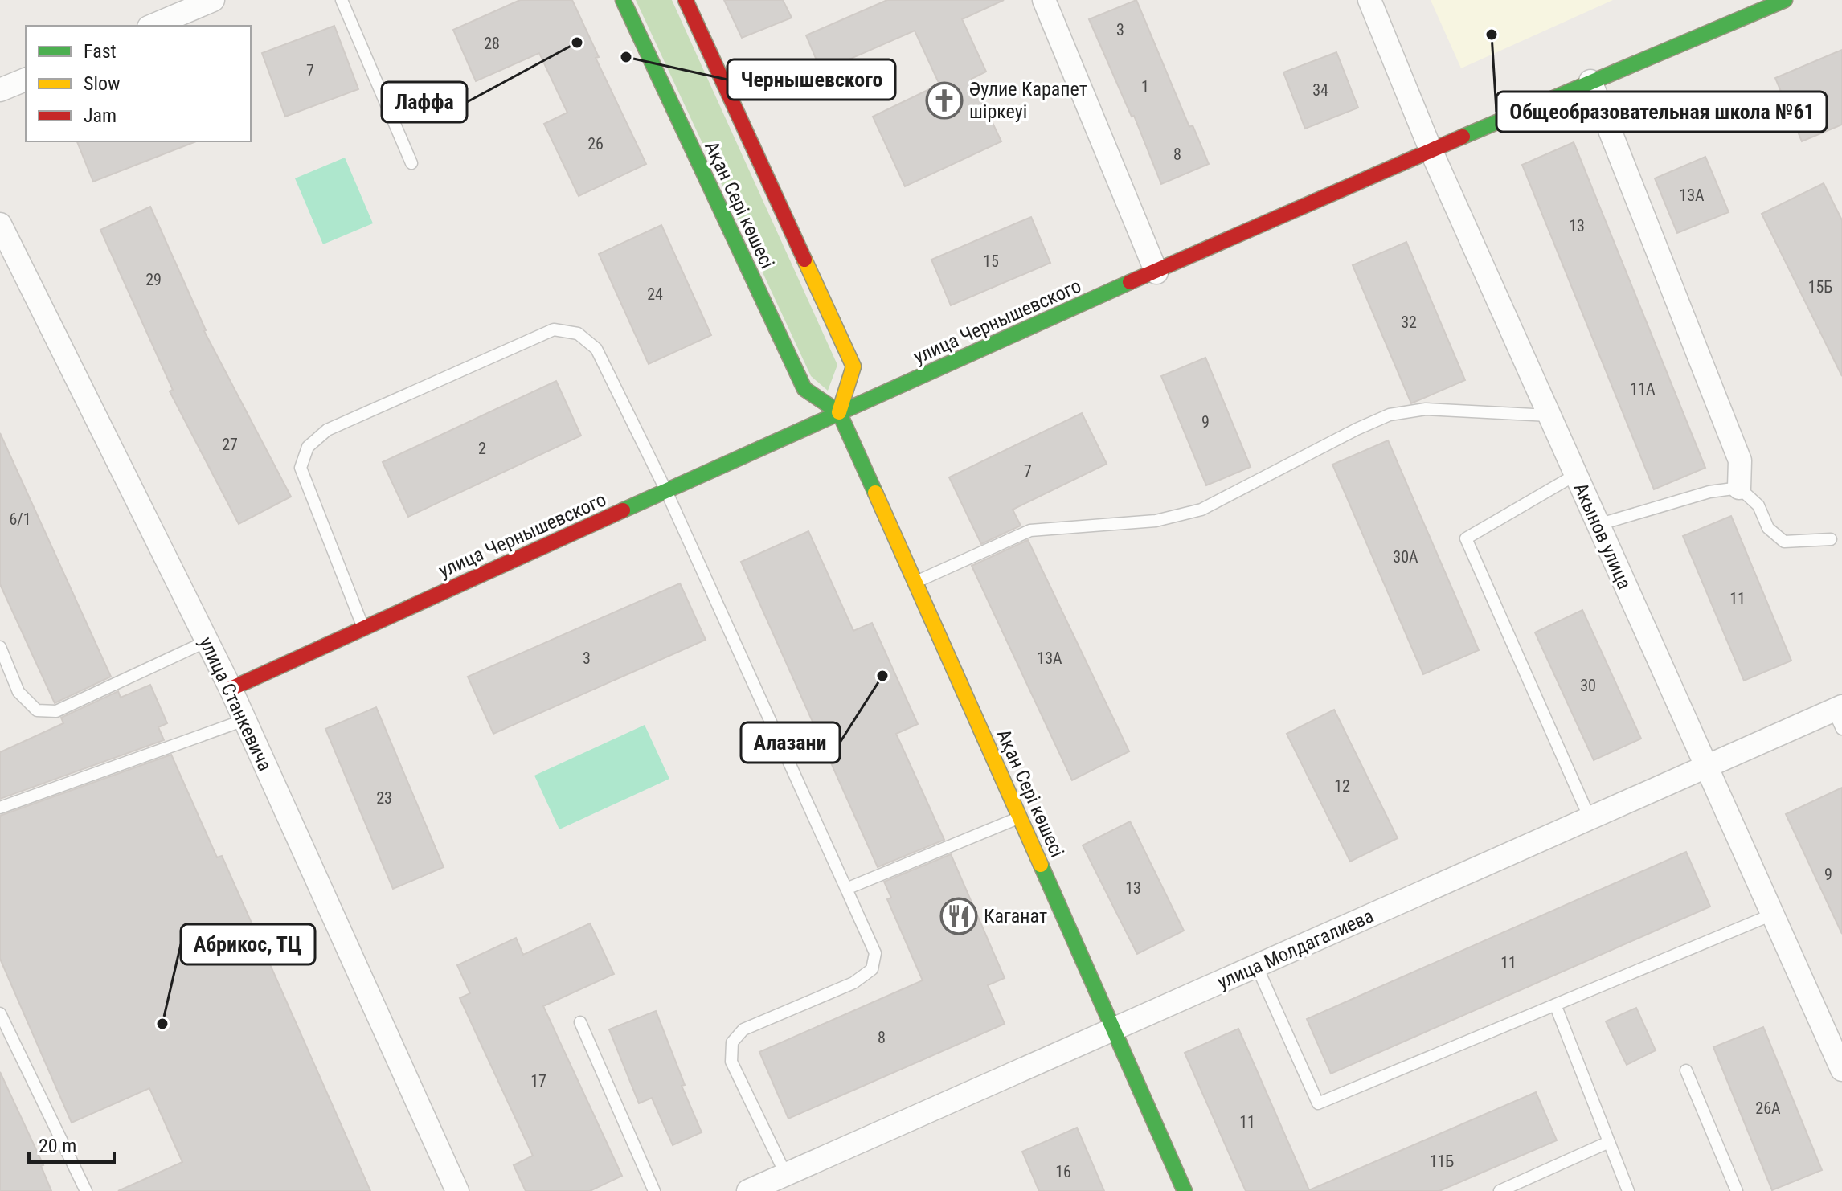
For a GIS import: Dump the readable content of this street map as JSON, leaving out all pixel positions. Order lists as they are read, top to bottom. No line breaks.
{"streets":{"street":["Ақан Сері көшесі","улица Чернышевского","Акынов улица","улица Станкевича","улица Молдагалиева"]},"crossings":[["Ақан Сері көшесі","улица Чернышевского"],["Ақан Сері көшесі","улица Молдагалиева"],["улица Чернышевского","Акынов улица"],["улица Чернышевского","улица Станкевича"],["Акынов улица","улица Молдагалиева"]],"places":{"other":["Общеобразовательная школа №61","Лаффа","Чернышевского","Алазани","Абрикос, ТЦ"],"church":["Әулие Карапет шіркеуі"],"restaurant":["Каганат"]},"house_numbers":["3","28","7","1","34","26","8","13А","13","15","29","15Б","24","32","11А","9","27","2","7","6/1","30А","11","3","13А","30","12","23","9","13","11","8","17","26А","11","11Б","16"],"legend":["Fast","Slow","Jam"],"scale_bar":"20 m"}
